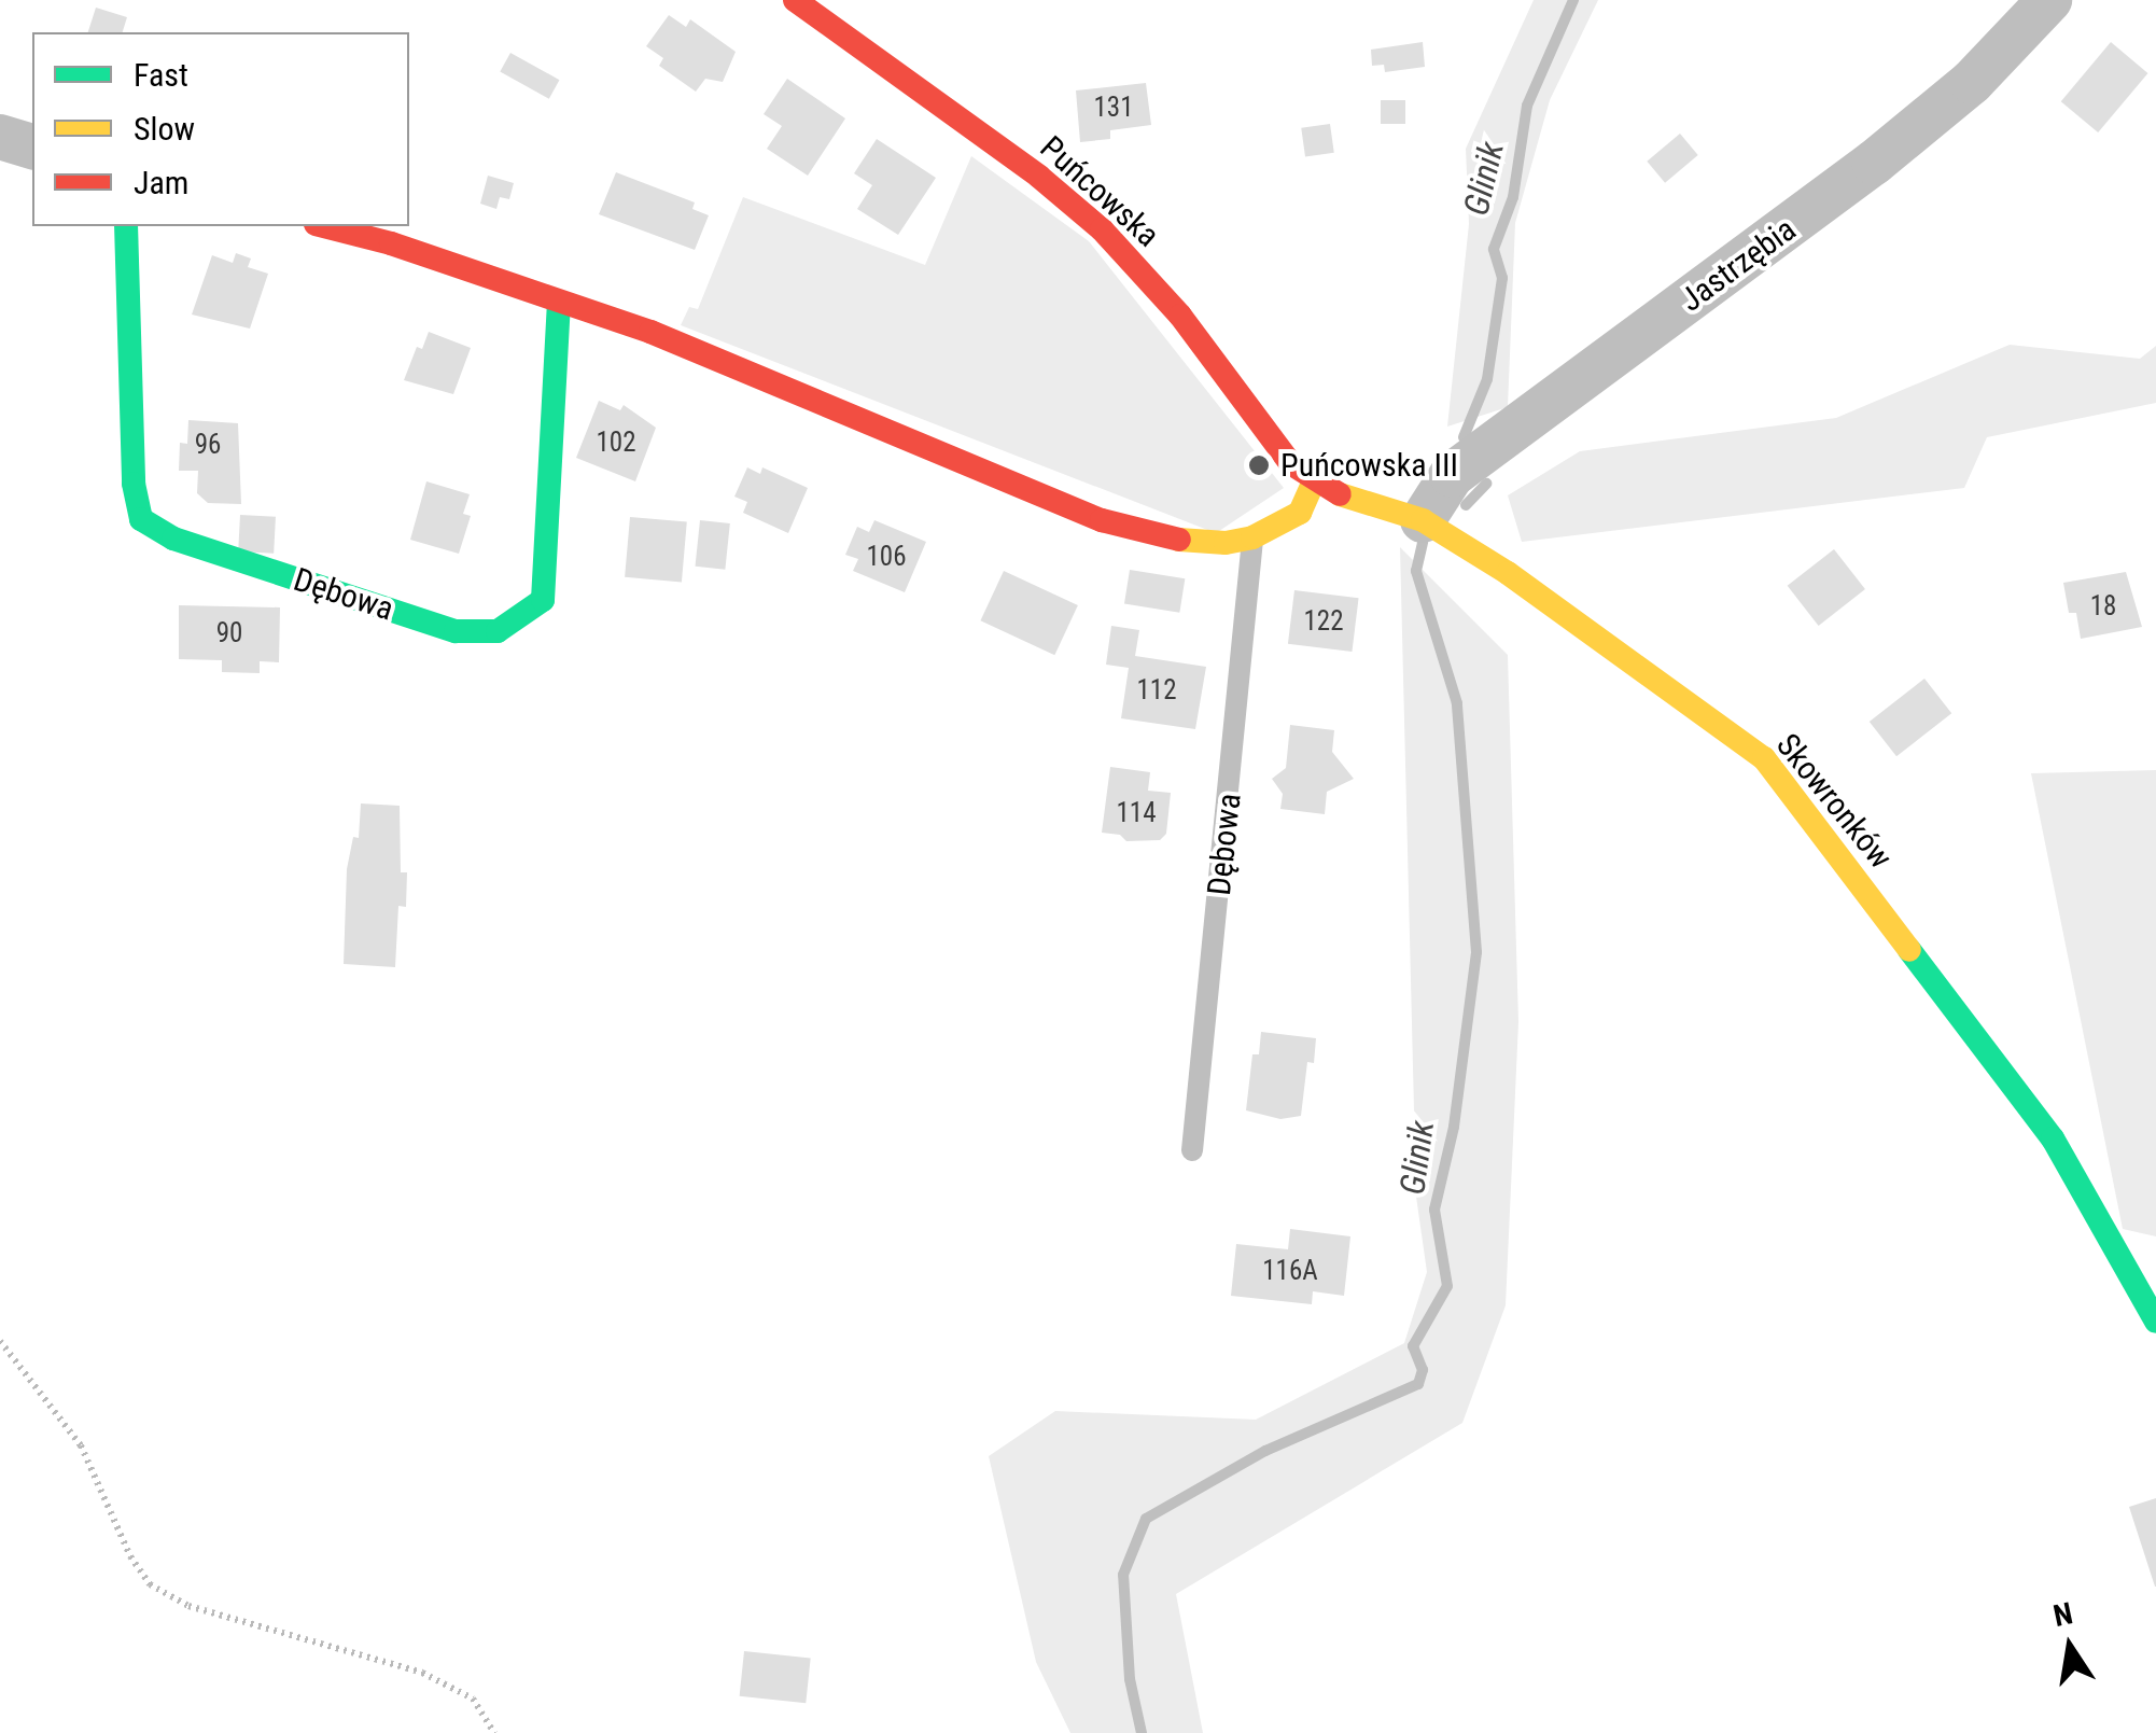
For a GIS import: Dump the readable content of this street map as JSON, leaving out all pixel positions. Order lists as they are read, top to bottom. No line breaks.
{"streets":{"street":["Puńcowska","Jastrzębia","Dębowa","Skowronków"]},"crossings":[["Puńcowska","Skowronków"],["Jastrzębia","Skowronków"]],"water":["Glinik"],"places":["Puńcowska III"],"house_numbers":["131","102","96","106","18","122","90","112","114","116A"],"legend":["Fast","Slow","Jam"],"north":"top"}
